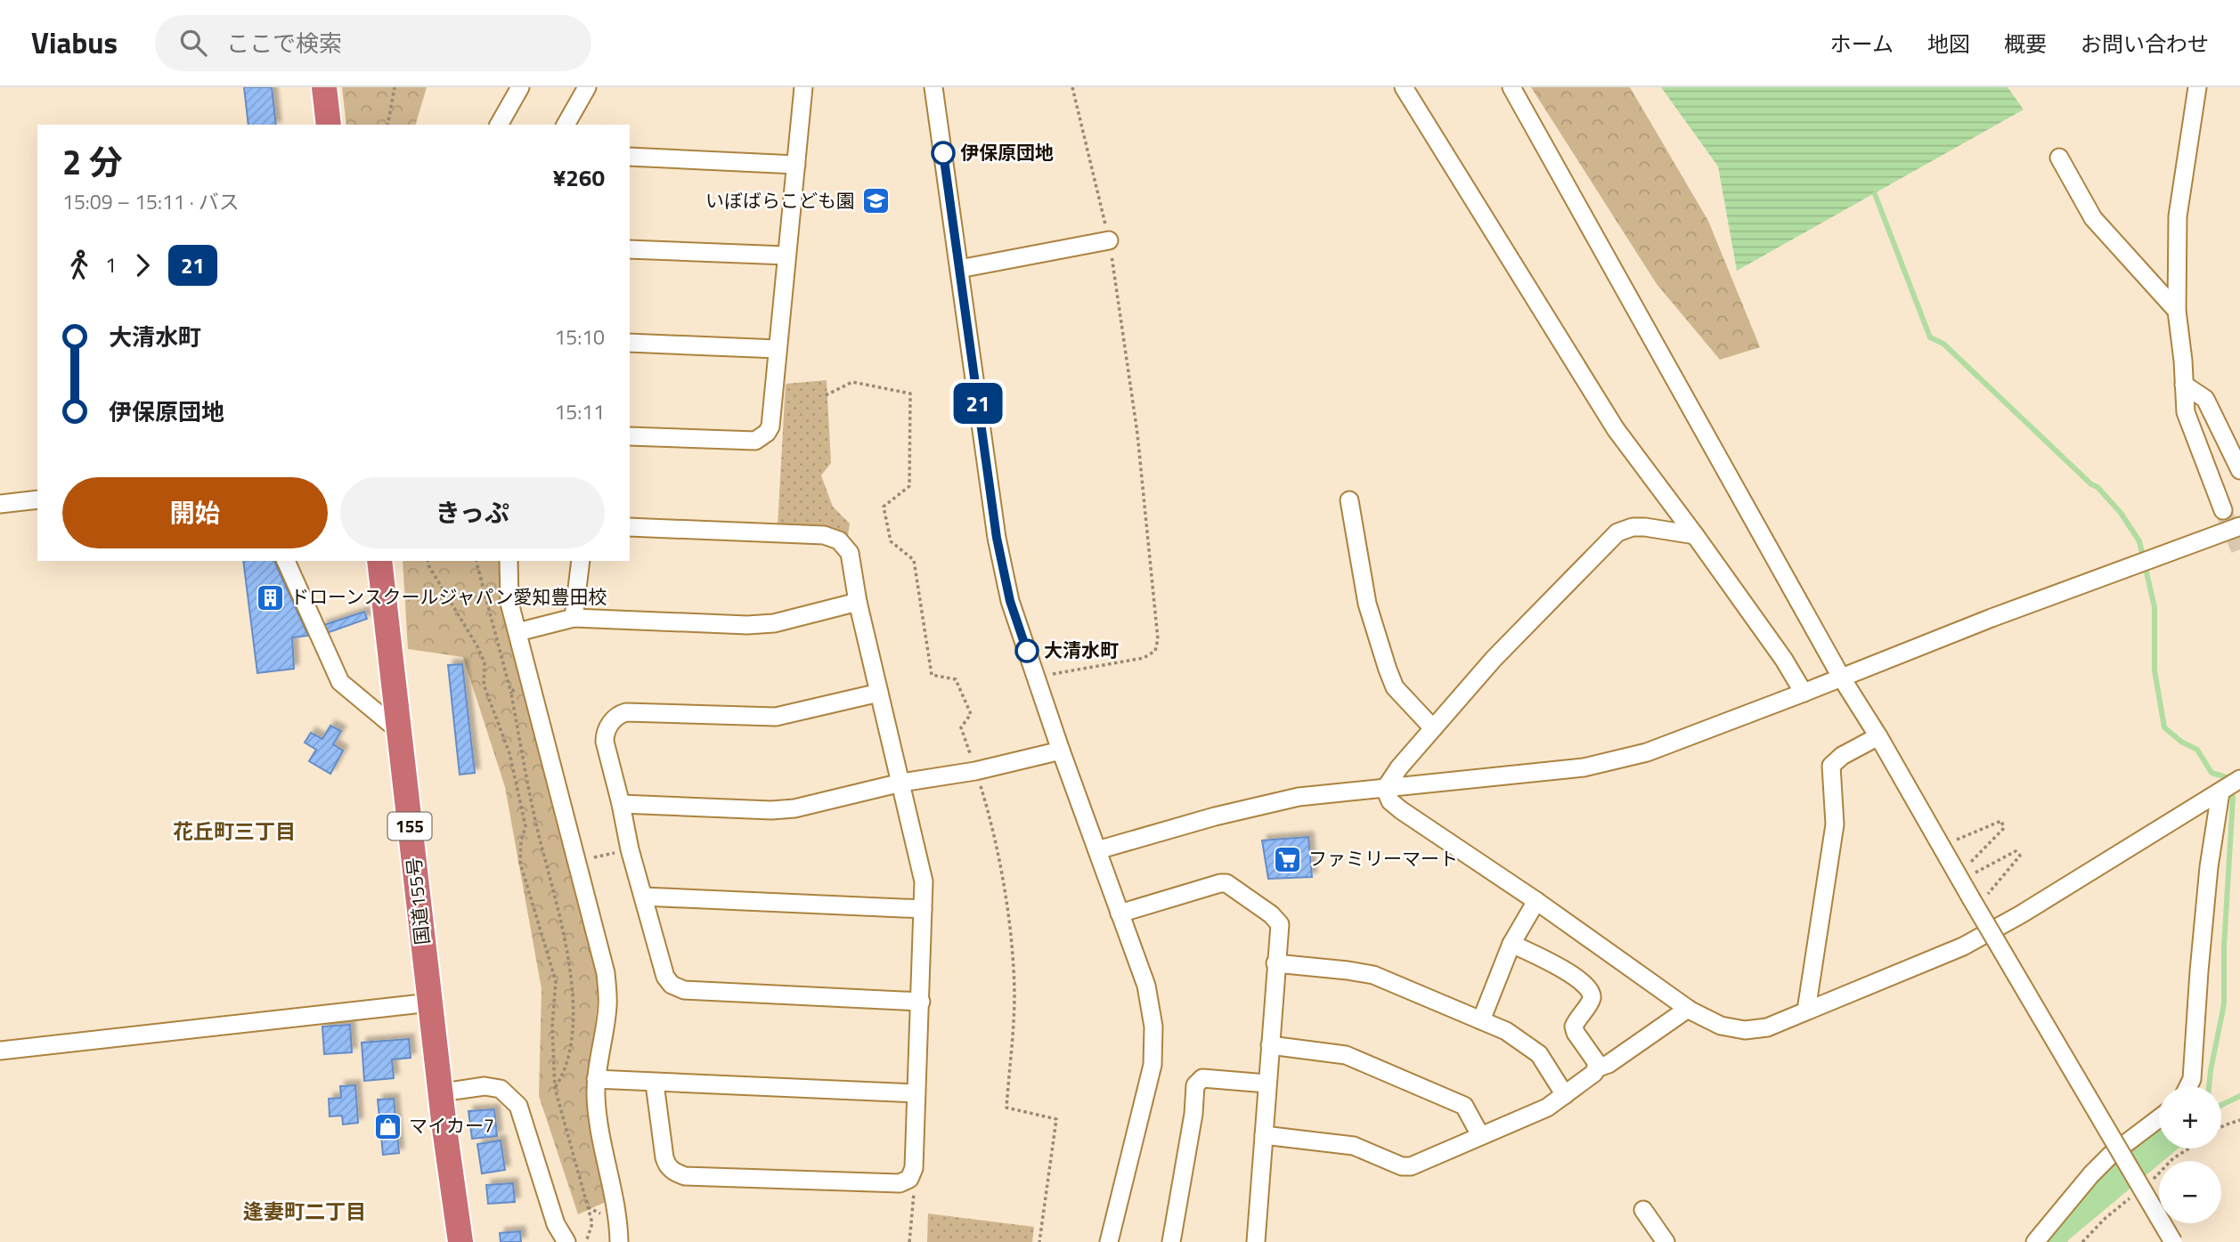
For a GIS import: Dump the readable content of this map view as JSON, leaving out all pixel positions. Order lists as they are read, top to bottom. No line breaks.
{"streets":{"highway":["155","国道155号"]},"districts":["花丘町三丁目","逢妻町二丁目"],"places":{"other":["伊保原団地","大清水町"],"school or university":["いぼばらこども園"],"building":["ドローンスクールジャパン愛知豊田校"],"supermarket":["ファミリーマート"],"shop":["マイカー7"]},"lines":["bus line 21"],"page":{"header":"Viabus","search":"ここで検索","nav":["ホーム","地図","概要","お問い合わせ"],"on_map":"21","heading":["2 分","15:09 – 15:11 · バス","¥260"],"legs":["1","21"],"list":[{"name":"大清水町","value":"15:10"},{"name":"伊保原団地","value":"15:11"}],"buttons":["開始","きっぷ"],"map_buttons":["+","−"]}}
